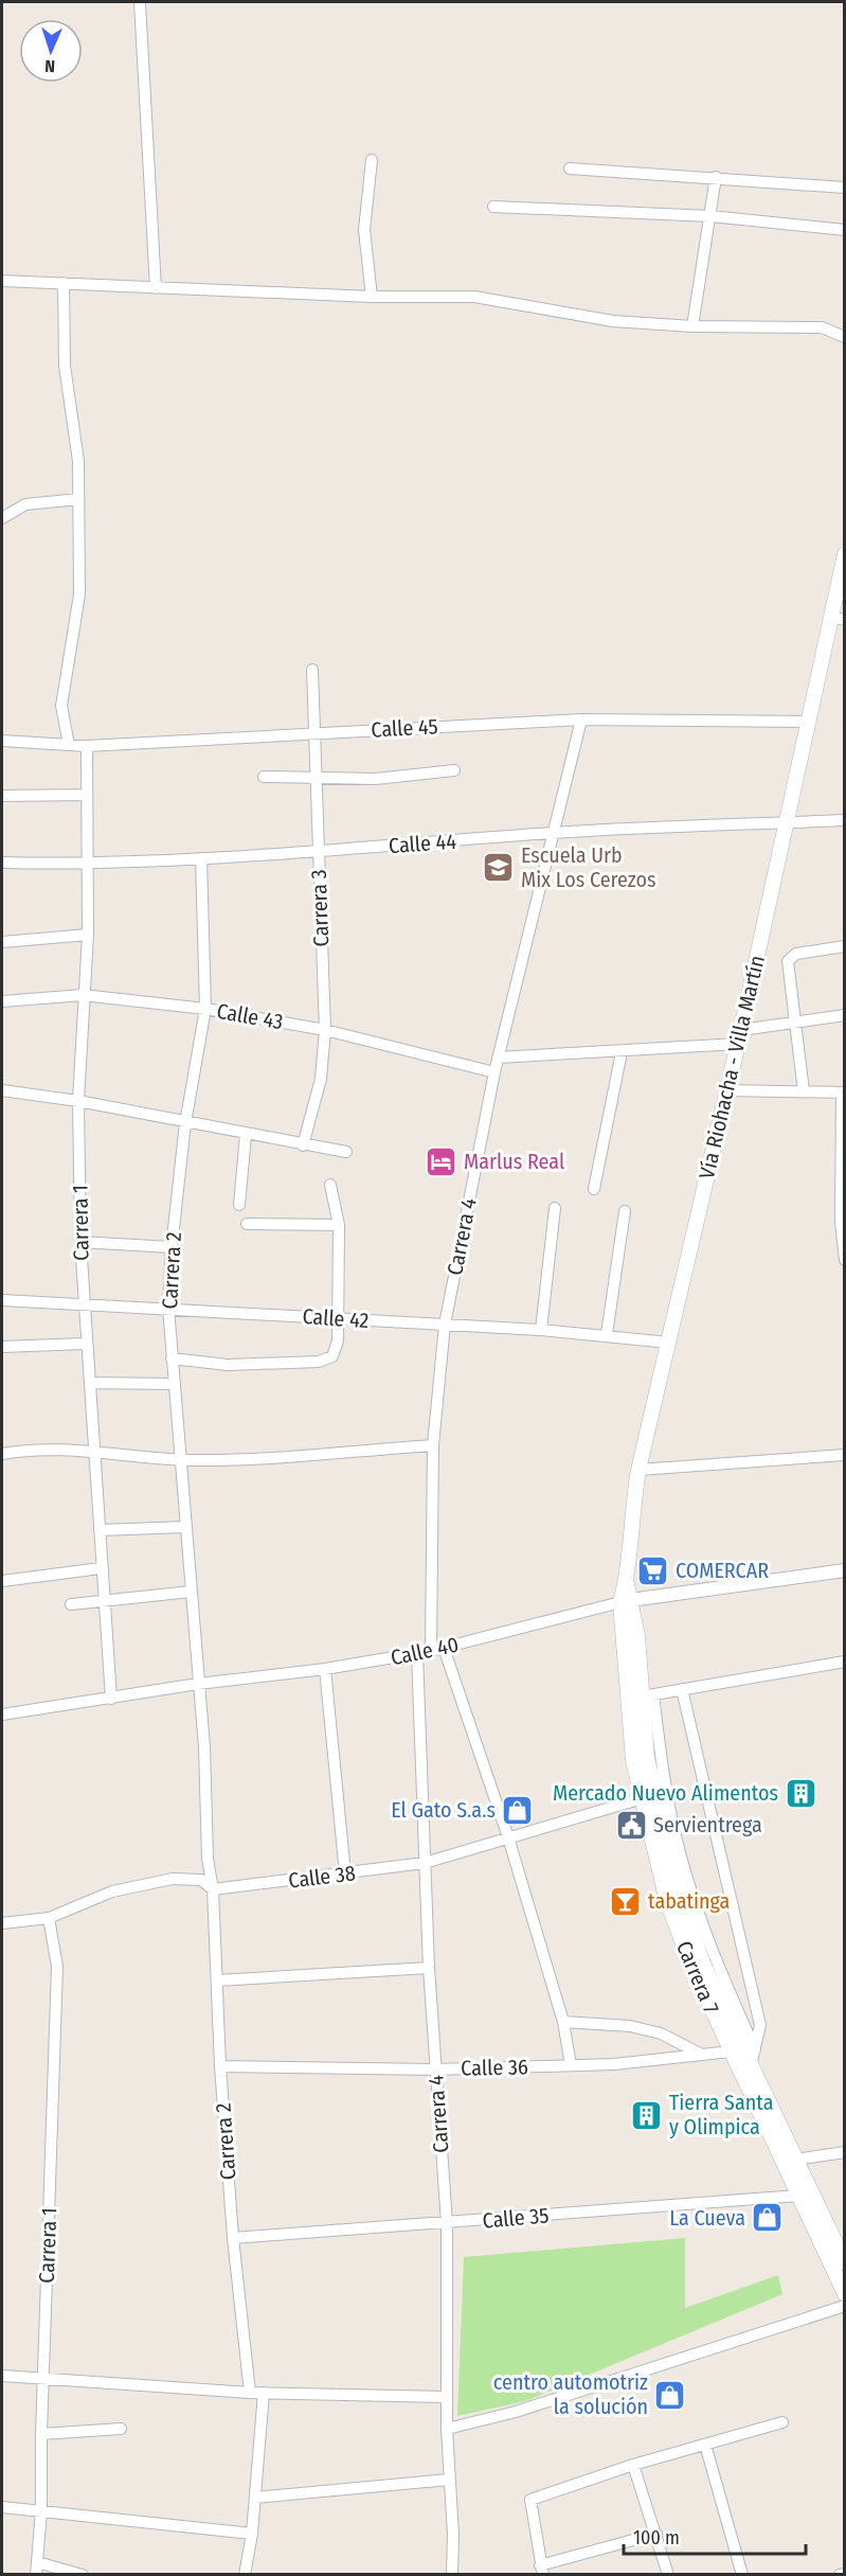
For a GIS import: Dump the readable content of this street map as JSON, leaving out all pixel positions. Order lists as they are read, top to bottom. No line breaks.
{"streets":{"main road":["Vía Riohacha - Villa Martín","Carrera 7"],"street":["Calle 45","Calle 44","Carrera 3","Calle 43","Carrera 1","Carrera 4","Carrera 2","Calle 42","Calle 40","Calle 38","Calle 36","Calle 35"]},"crossings":[["Calle 45","Carrera 3"],["Calle 45","Vía Riohacha - Villa Martín"],["Calle 45","Carrera 1"],["Calle 45","Carrera 4"],["Calle 44","Carrera 3"],["Calle 44","Vía Riohacha - Villa Martín"],["Calle 44","Carrera 1"],["Calle 44","Carrera 4"],["Calle 44","Carrera 2"],["Carrera 3","Calle 43"],["Calle 43","Carrera 1"],["Calle 43","Carrera 4"],["Calle 43","Carrera 2"],["Vía Riohacha - Villa Martín","Calle 42"],["Vía Riohacha - Villa Martín","Calle 40"],["Vía Riohacha - Villa Martín","Carrera 7"],["Carrera 1","Calle 42"],["Carrera 1","Calle 40"],["Carrera 1","Calle 38"],["Carrera 4","Calle 42"],["Carrera 4","Calle 40"],["Carrera 4","Calle 38"],["Carrera 4","Calle 36"],["Carrera 4","Calle 35"],["Carrera 2","Calle 42"],["Carrera 2","Calle 40"],["Carrera 2","Calle 38"],["Carrera 2","Calle 36"],["Carrera 2","Calle 35"],["Calle 40","Carrera 7"],["Calle 38","Carrera 7"],["Carrera 7","Calle 36"],["Carrera 7","Calle 35"]],"places":{"school or university":["Escuela Urb Mix Los Cerezos"],"hotel":["Marlus Real"],"supermarket":["COMERCAR"],"building":["Mercado Nuevo Alimentos","Tierra Santa y Olimpica"],"shop":["El Gato S.a.s","La Cueva","centro automotriz la solución"],"public building":["Servientrega"],"bar":["tabatinga"]},"scale_bar":"100 m","north":"bottom"}
